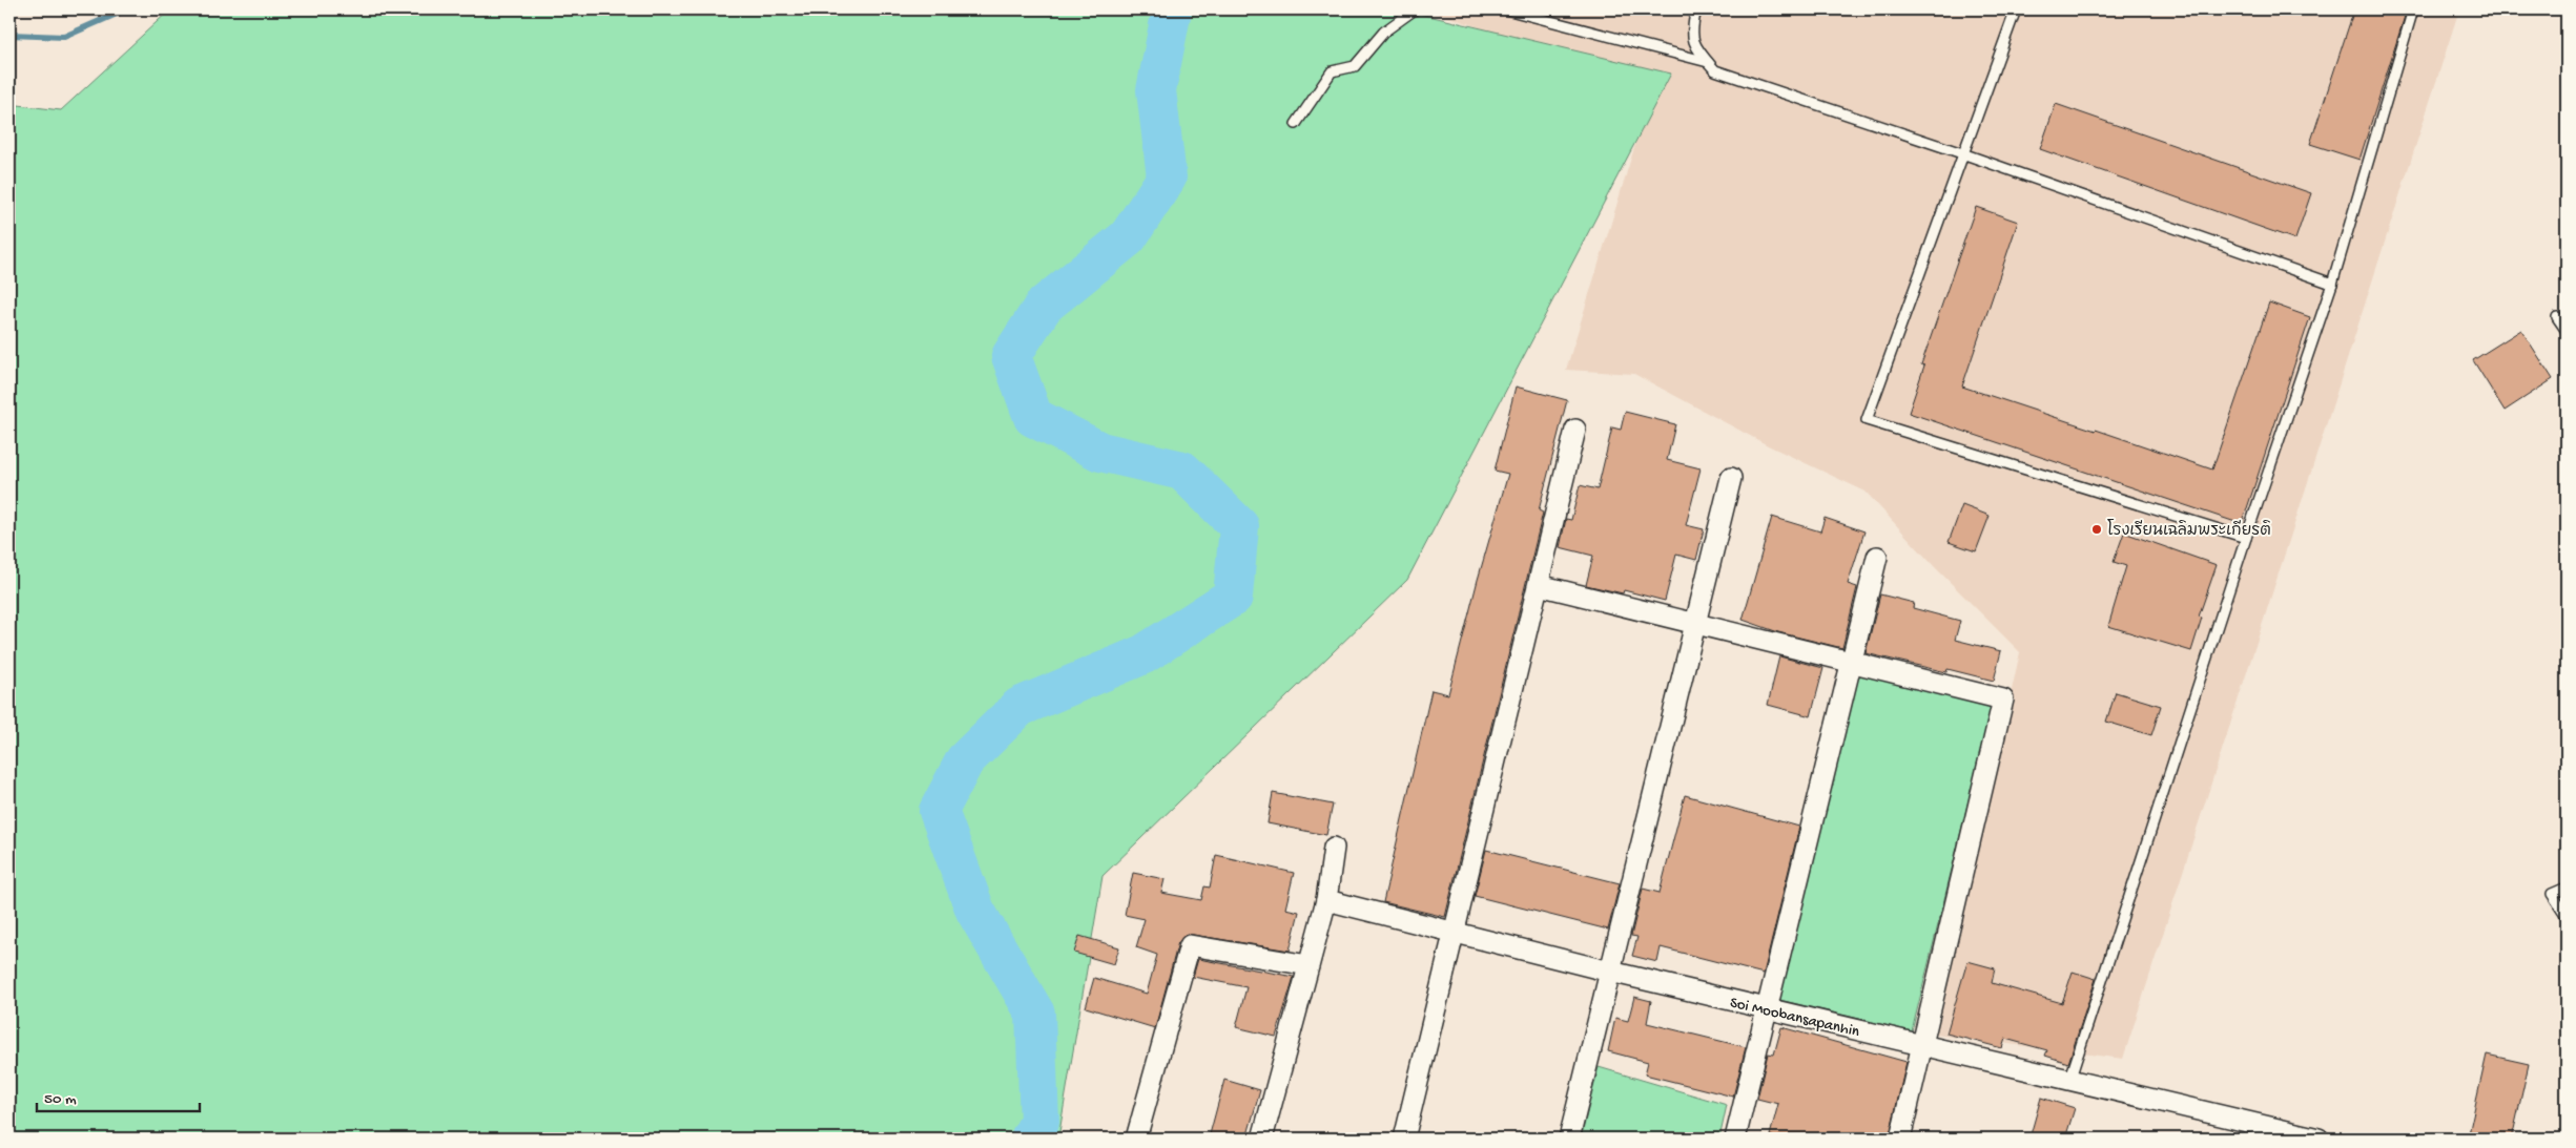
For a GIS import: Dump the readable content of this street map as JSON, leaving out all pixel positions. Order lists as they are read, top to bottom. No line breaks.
{"streets":{"street":["Soi Moobansapanhin"]},"places":["โรงเรียนเฉลิมพระเกียรติ"],"scale_bar":"50 m"}
